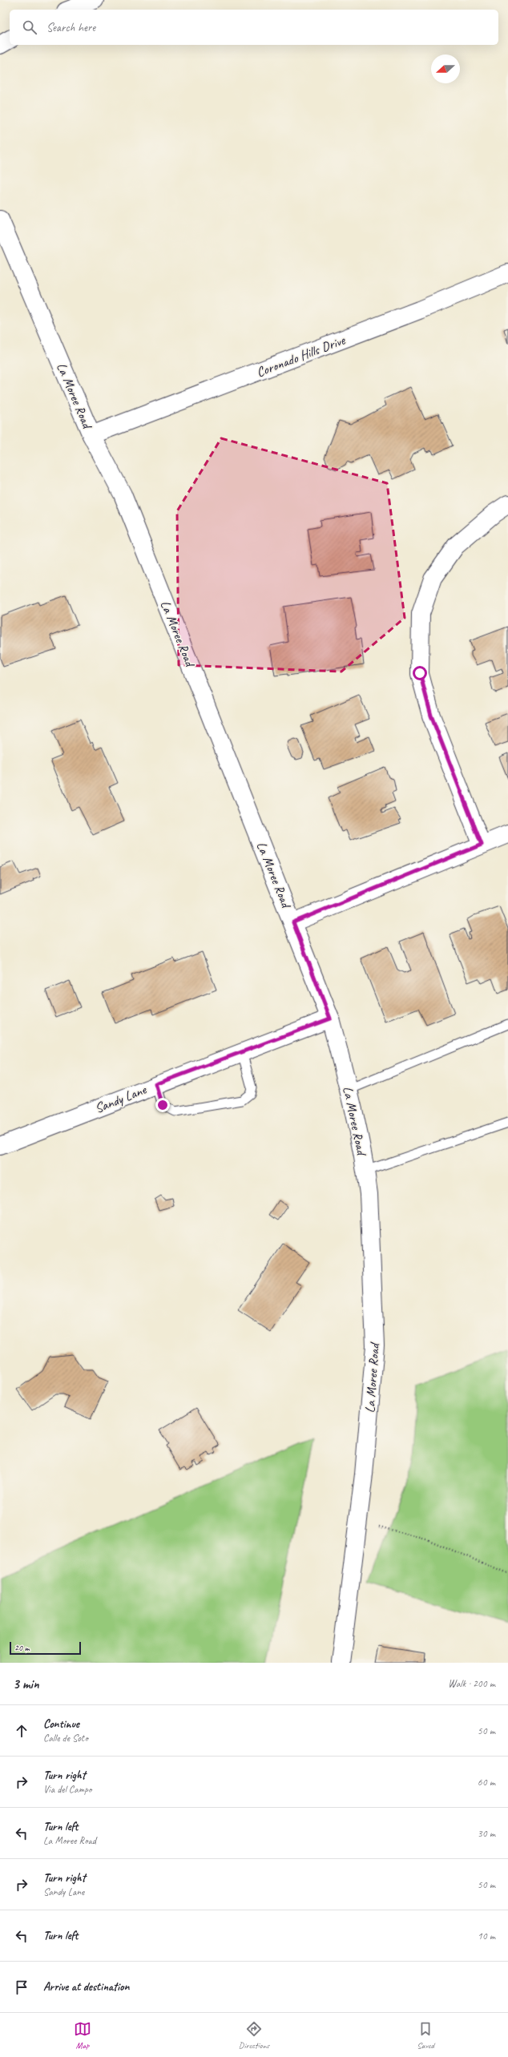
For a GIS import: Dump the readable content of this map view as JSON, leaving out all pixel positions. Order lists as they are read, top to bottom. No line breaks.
{"streets":{"street":["Coronado Hills Drive","La Moree Road","Sandy Lane"]},"crossings":[["Coronado Hills Drive","La Moree Road"],["La Moree Road","Sandy Lane"]],"scale_bar":"20 m","north":"left","page":{"search":"Search here","scale":"20 m","heading":["3 min","Walk · 200 m"],"list":[["Continue","Calle de Soto","50 m"],["Turn right","Via del Campo","60 m"],["Turn left","La Moree Road","30 m"],["Turn right","Sandy Lane","50 m"],["Turn left","10 m"],"Arrive at destination"],"nav":["Map","Directions","Saved"]}}
